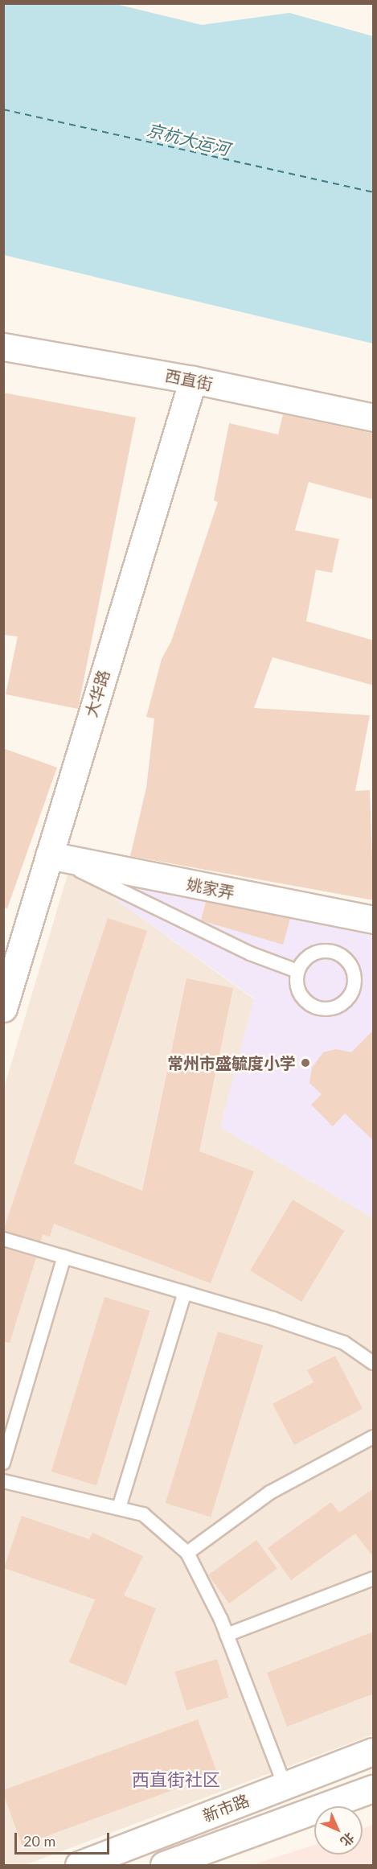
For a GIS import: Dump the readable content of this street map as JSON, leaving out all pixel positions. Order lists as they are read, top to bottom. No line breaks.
{"streets":{"street":["西直街","大华路","姚家弄","新市路"]},"crossings":[["西直街","大华路"],["大华路","姚家弄"]],"districts":["西直街社区"],"water":["京杭大运河"],"places":["常州市盛毓度小学"],"scale_bar":"20 m","north":"bottom right"}
